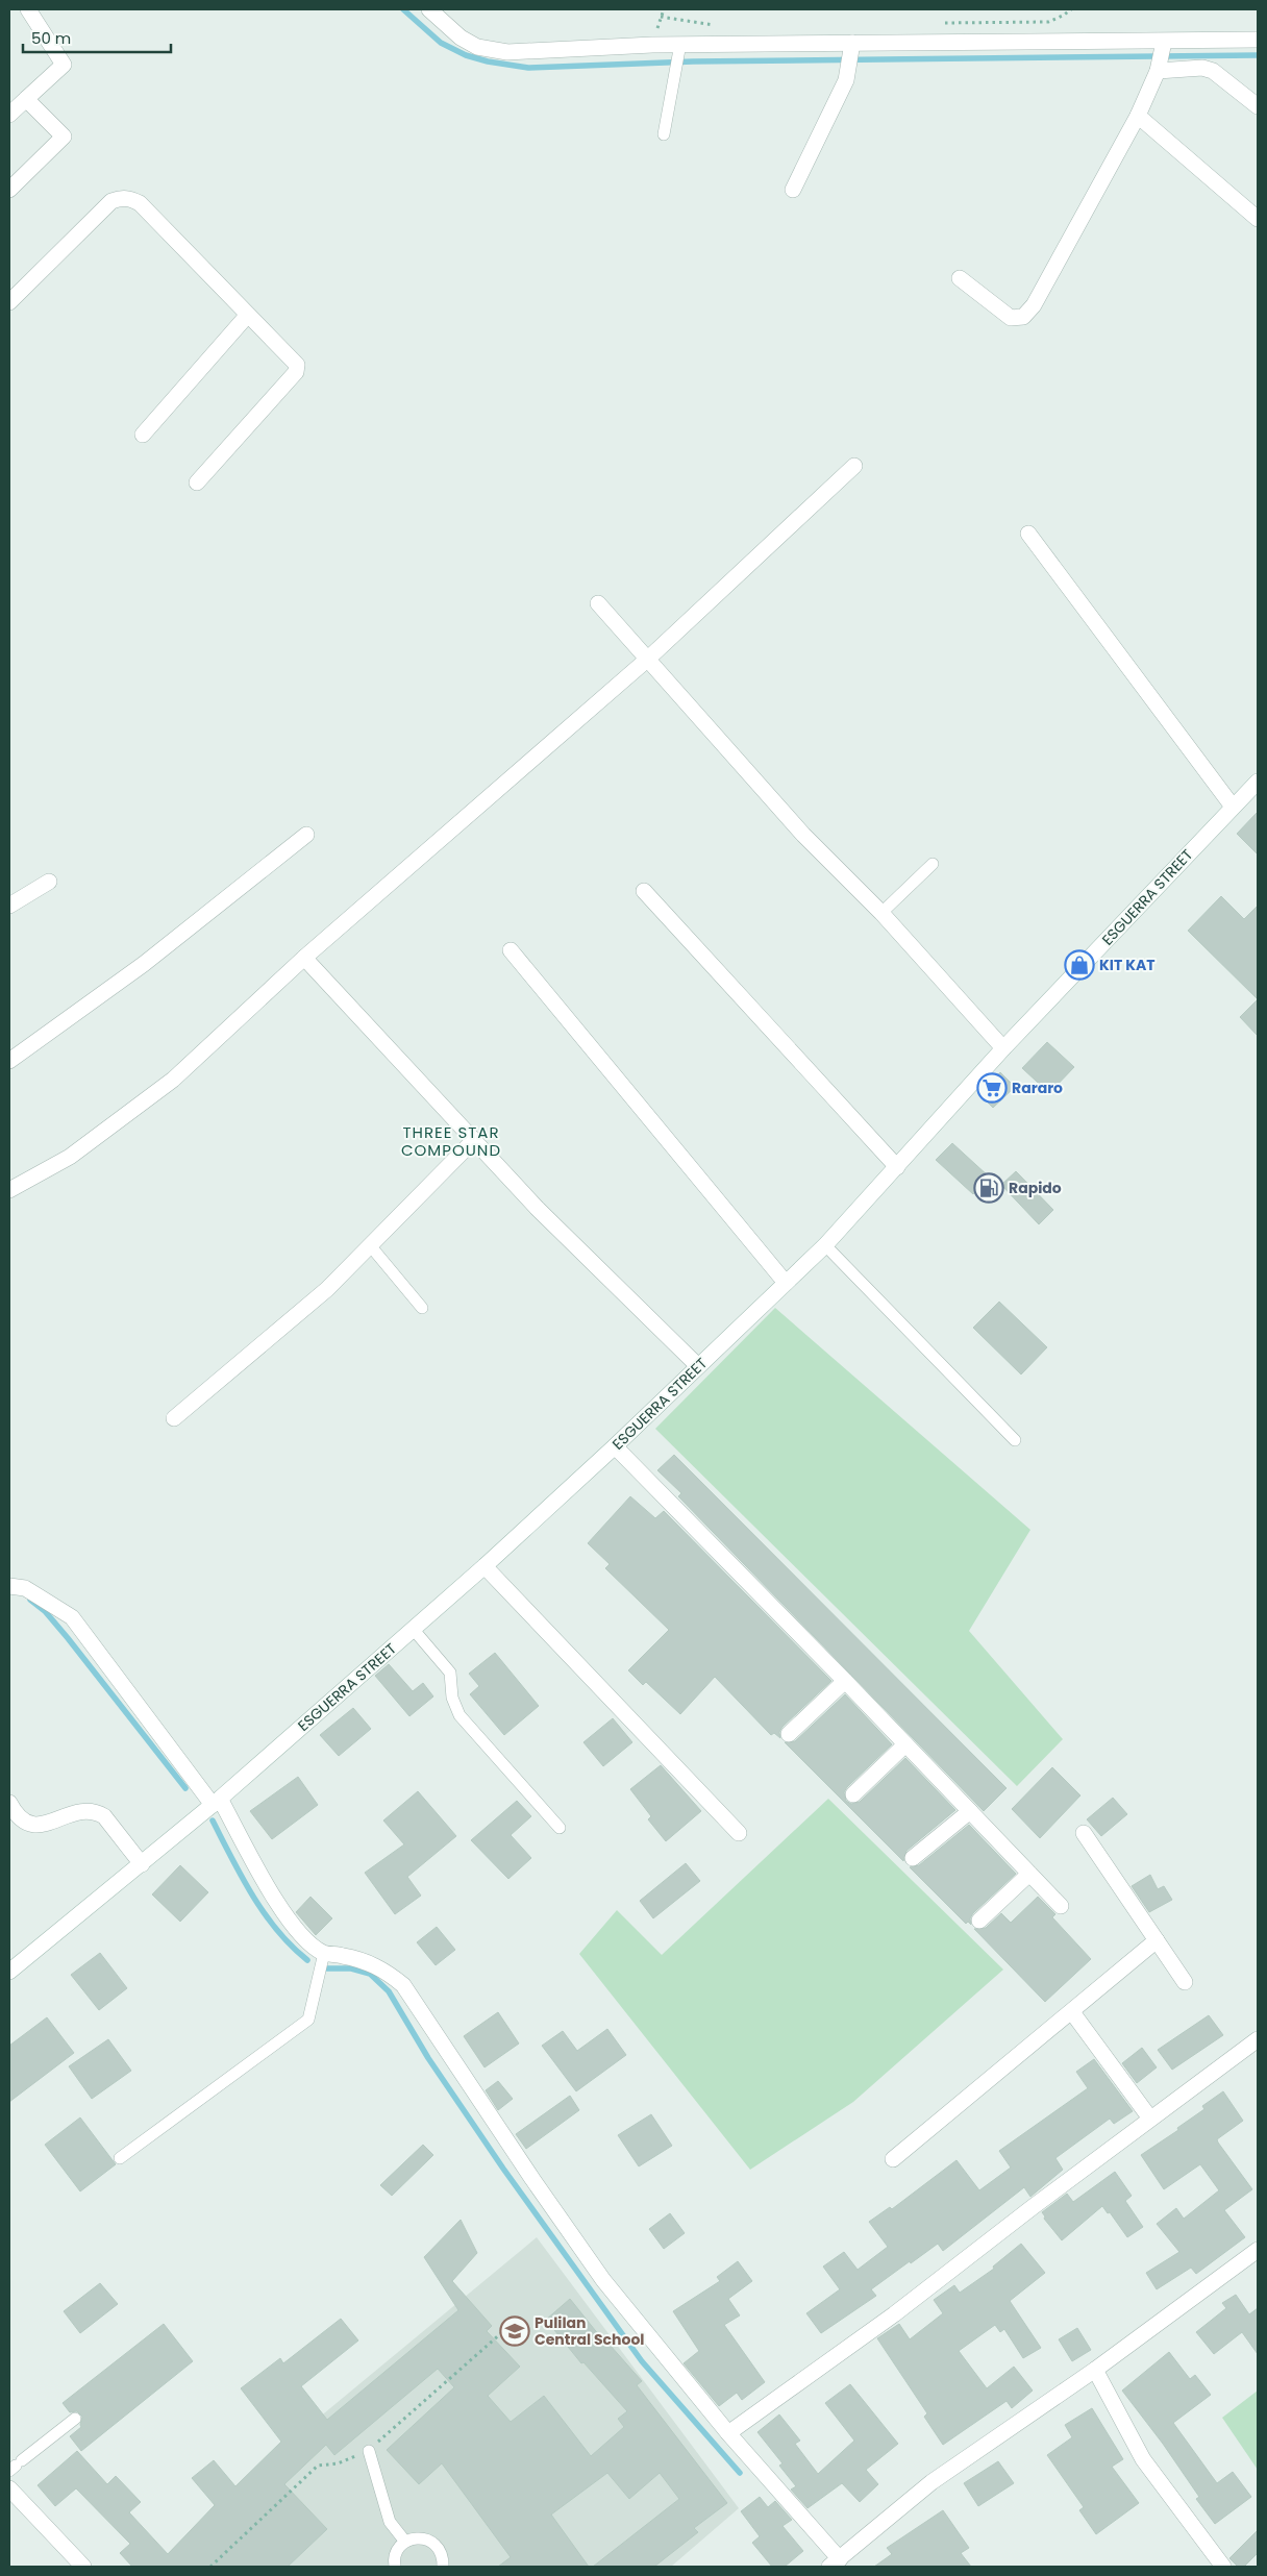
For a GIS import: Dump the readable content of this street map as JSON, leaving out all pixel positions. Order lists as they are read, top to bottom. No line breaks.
{"streets":{"street":["ESGUERRA STREET"]},"districts":["THREE STAR COMPOUND"],"places":{"shop":["KIT KAT"],"supermarket":["Rararo"],"fuel station":["Rapido"],"school or university":["Pulilan Central School"]},"scale_bar":"50 m"}
